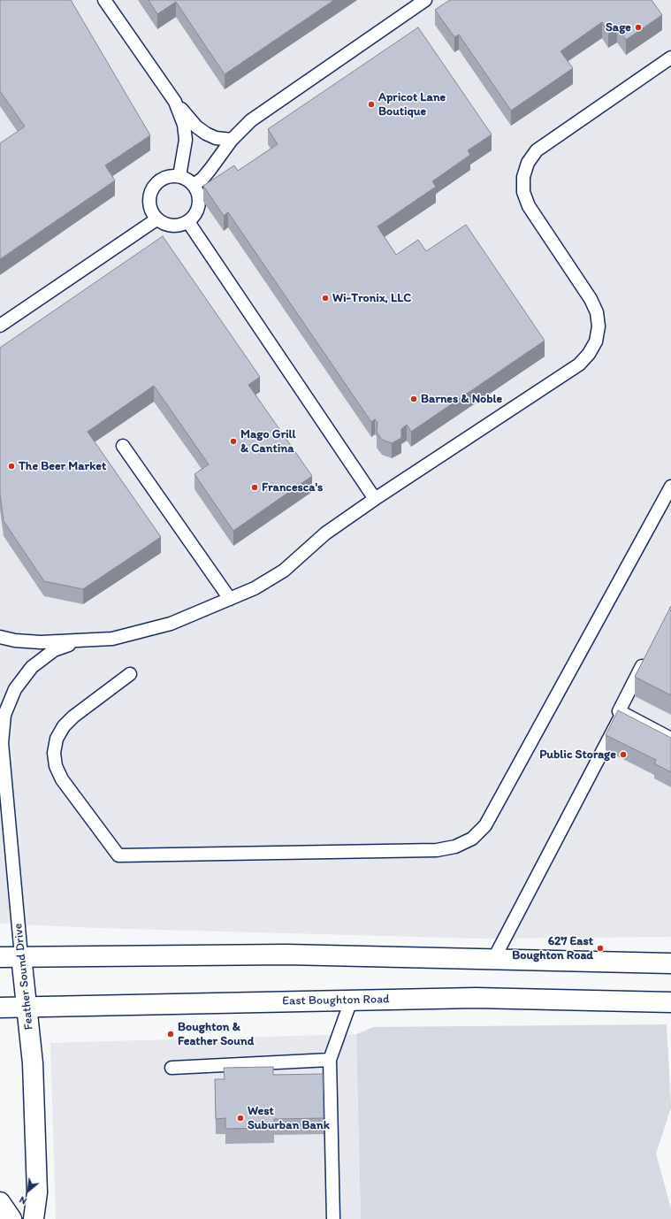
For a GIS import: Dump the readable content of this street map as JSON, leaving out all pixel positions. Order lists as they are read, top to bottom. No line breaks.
{"streets":{"main road":["Feather Sound Drive","East Boughton Road"]},"crossings":[["Feather Sound Drive","East Boughton Road"]],"places":["Sage","Apricot Lane Boutique","Wi-Tronix, LLC","Barnes & Noble","Mago Grill & Cantina","The Beer Market","Francesca's","Public Storage","627 East Boughton Road","Boughton & Feather Sound","West Suburban Bank"],"north":"bottom left"}
